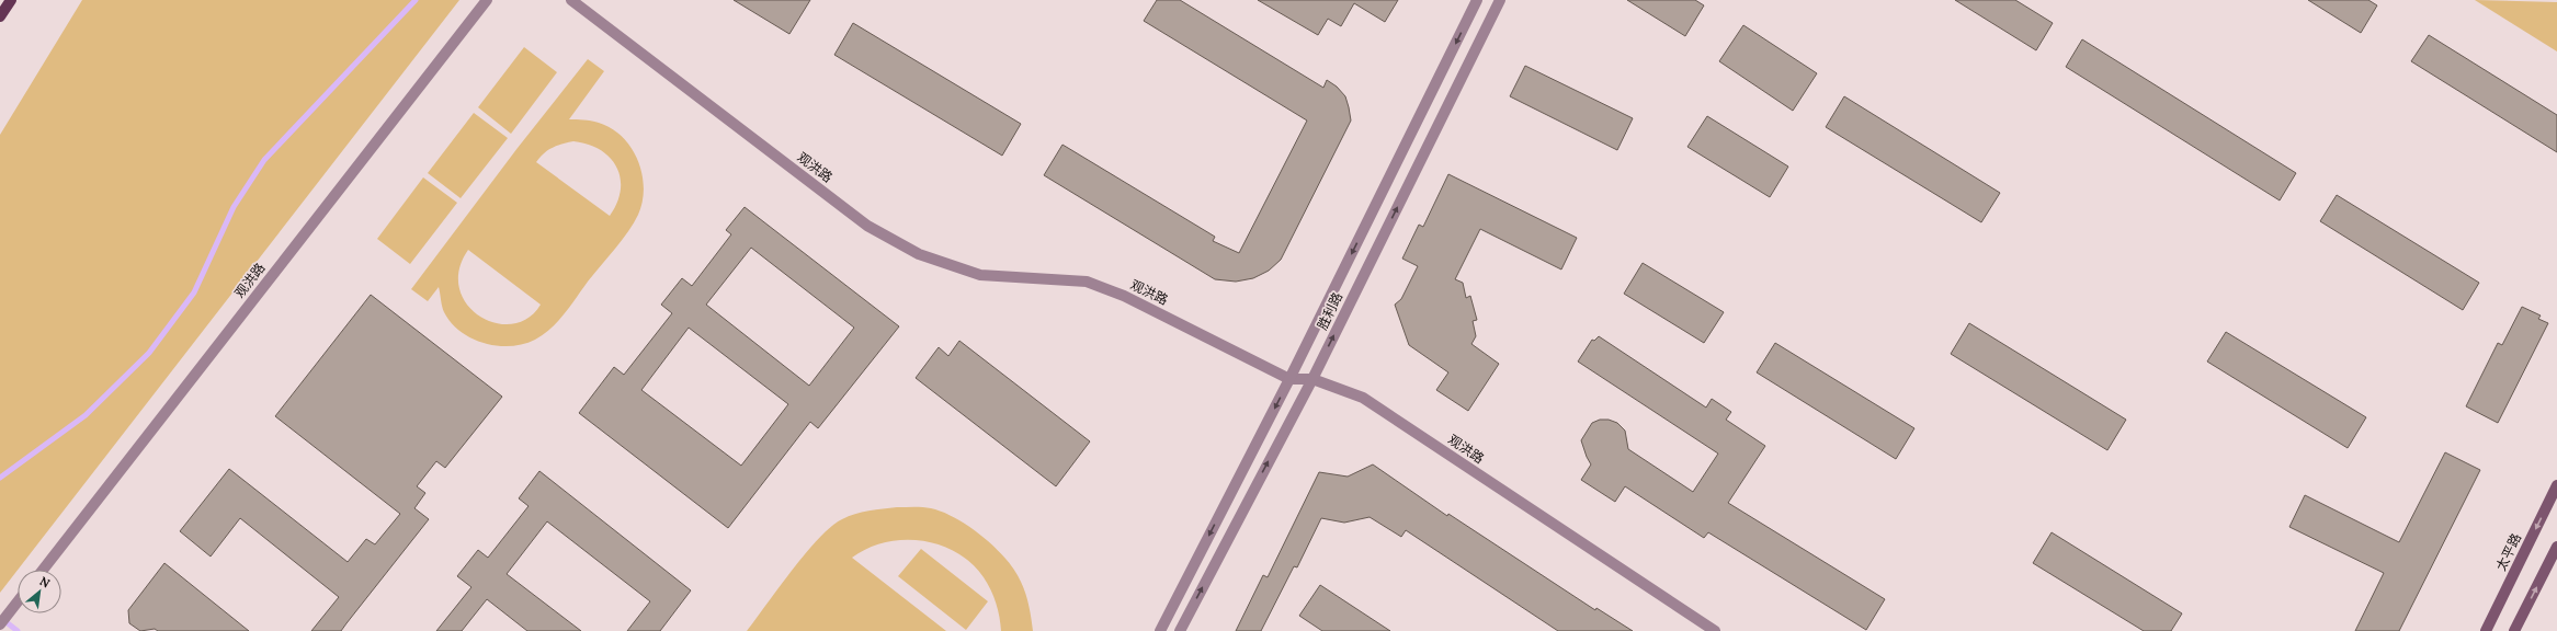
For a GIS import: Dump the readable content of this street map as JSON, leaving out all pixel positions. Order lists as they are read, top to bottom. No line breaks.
{"streets":{"main road":["太平路"],"street":["观洪路","胜利路"]},"crossings":[["观洪路","胜利路"]],"north":"top right"}
